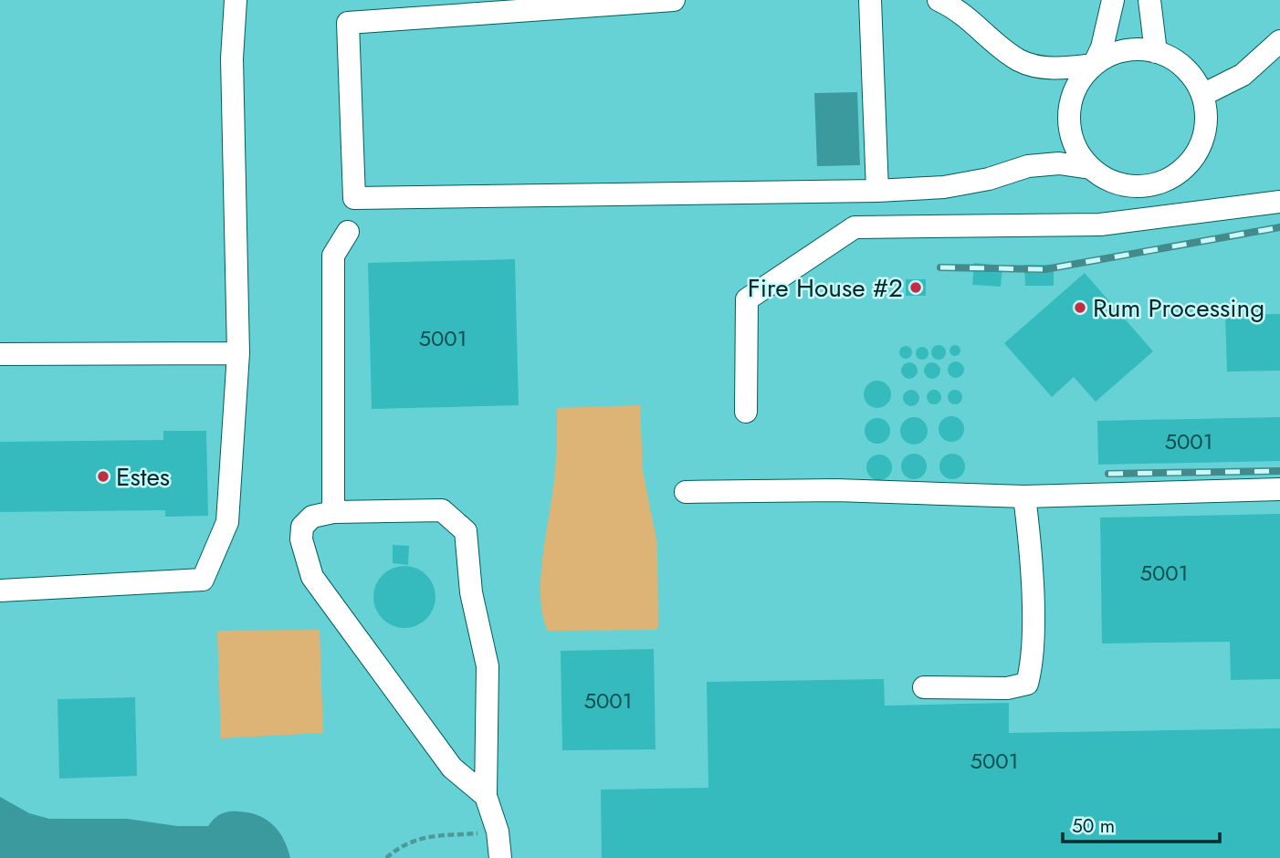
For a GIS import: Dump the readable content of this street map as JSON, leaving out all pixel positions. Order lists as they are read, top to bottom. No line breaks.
{"places":["Fire House #2","Rum Processing","Estes"],"house_numbers":["5001","5001","5001","5001","5001"],"scale_bar":"50 m"}
